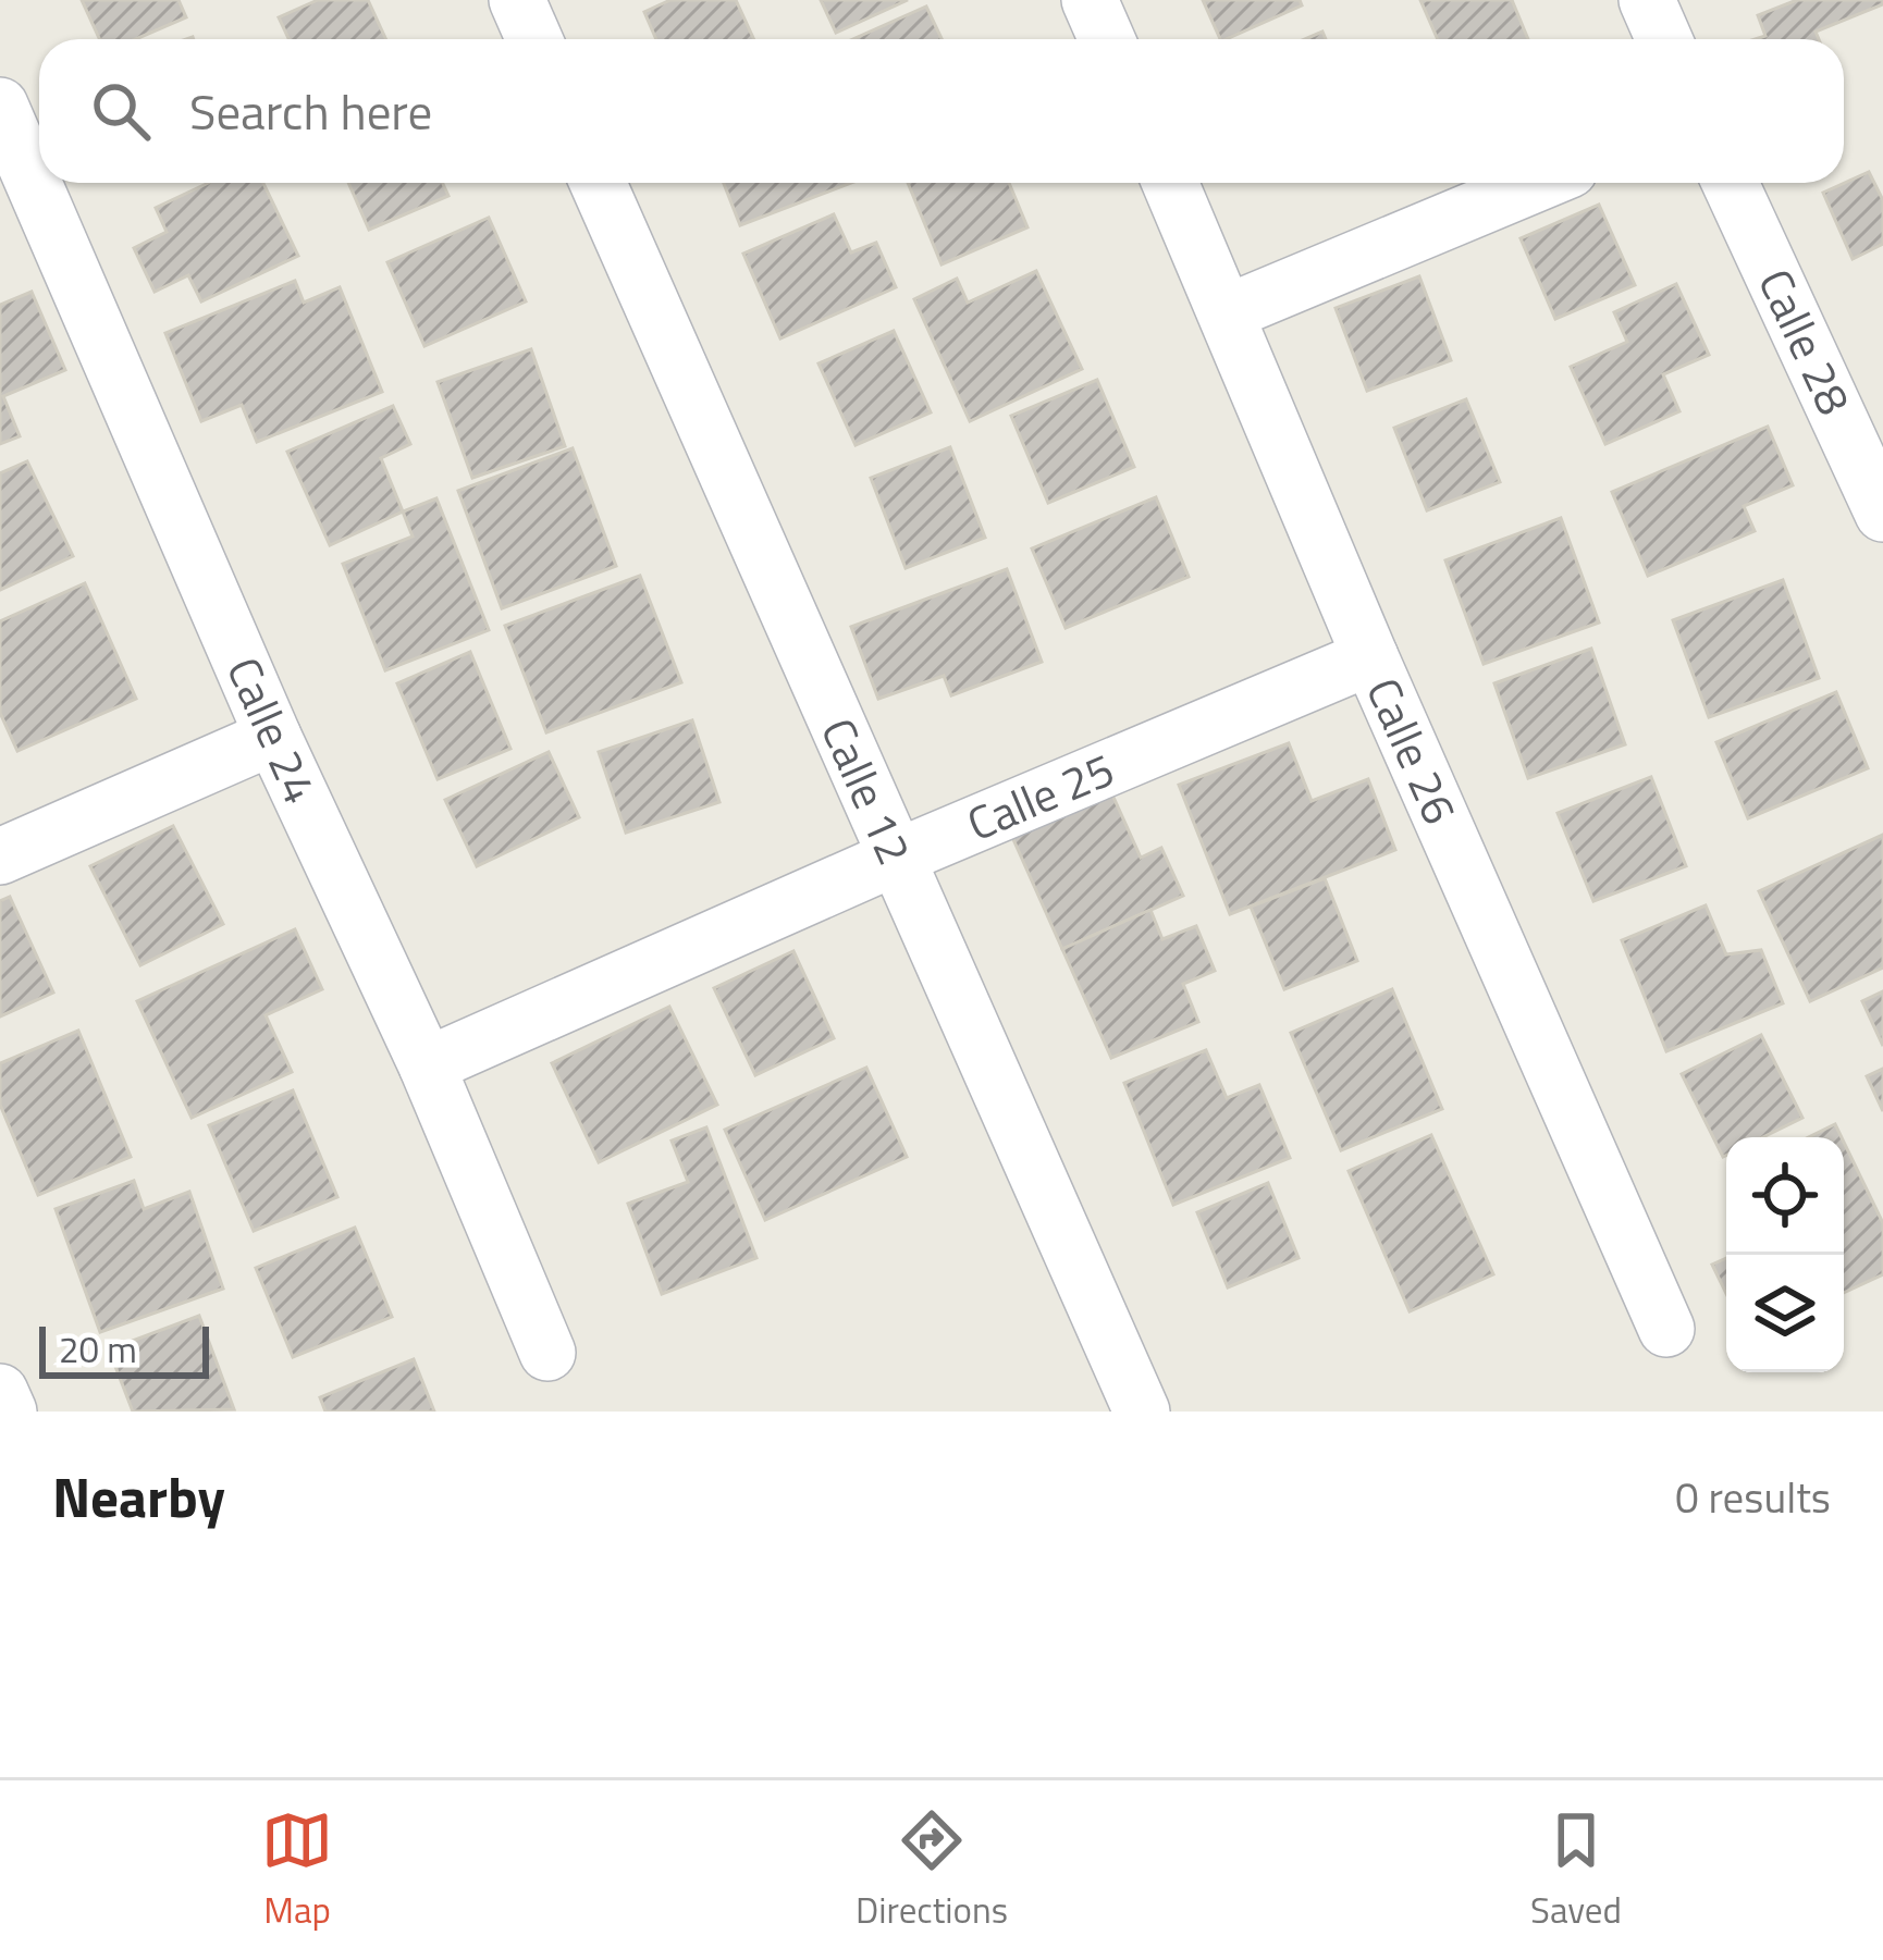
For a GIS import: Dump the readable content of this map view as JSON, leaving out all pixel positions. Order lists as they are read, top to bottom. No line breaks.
{"streets":{"street":["Calle 28","Calle 24","Calle 26","Calle 12","Calle 25"]},"crossings":[["Calle 24","Calle 25"],["Calle 26","Calle 25"],["Calle 12","Calle 25"]],"scale_bar":"20 m","page":{"search":"Search here","scale":"20 m","heading":["Nearby","0 results"],"nav":["Map","Directions","Saved"]}}
